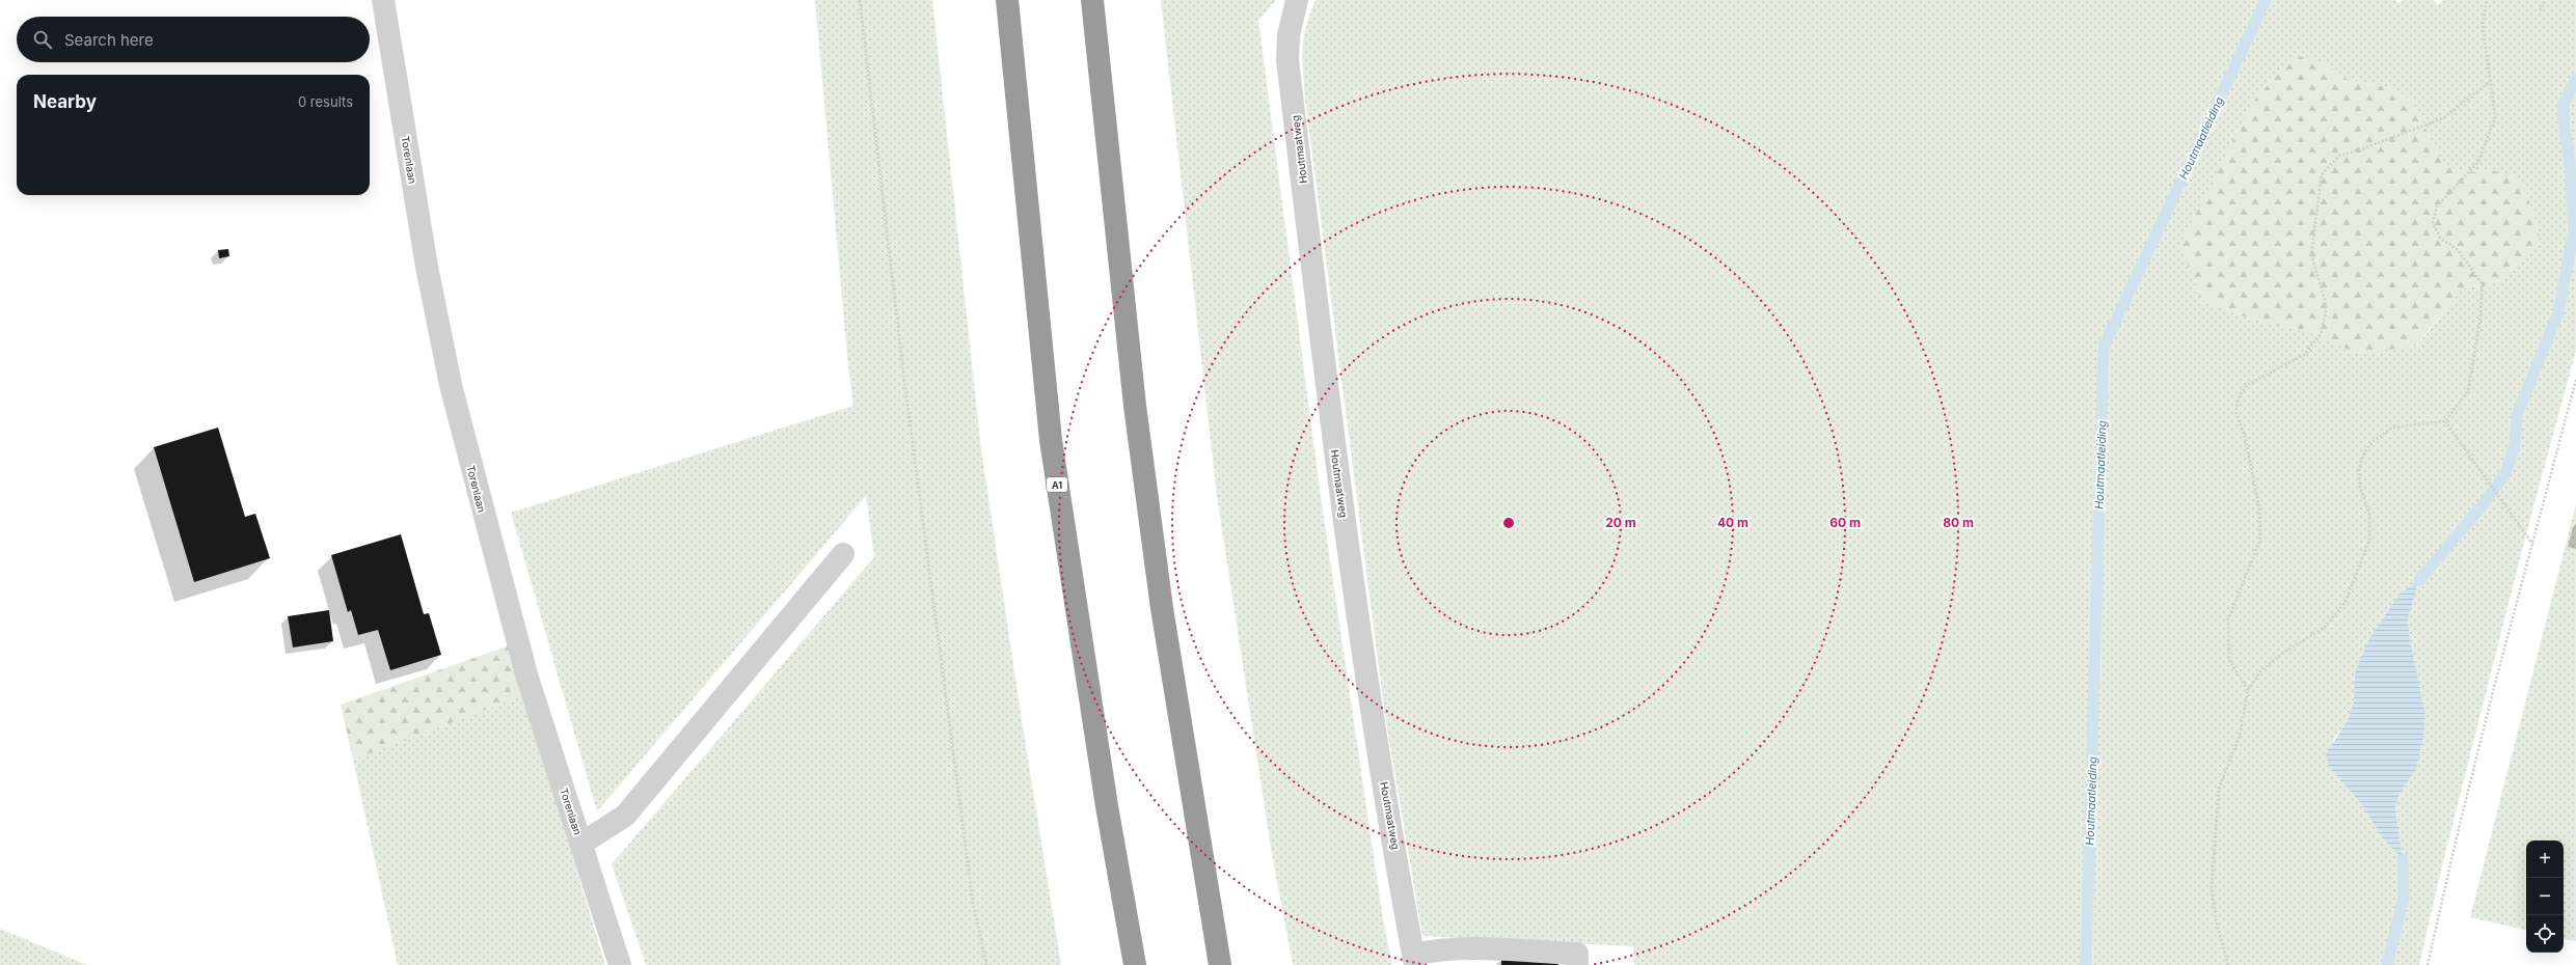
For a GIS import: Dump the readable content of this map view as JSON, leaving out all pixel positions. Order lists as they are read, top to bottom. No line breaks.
{"streets":{"highway":["A1"],"street":["Houtmaatweg","Torenlaan"]},"water":["Houtmaatleiding"],"page":{"search":"Search here","heading":["Nearby","0 results"],"map_buttons":["+","−"]},"rings":["20 m","40 m","60 m","80 m"]}
